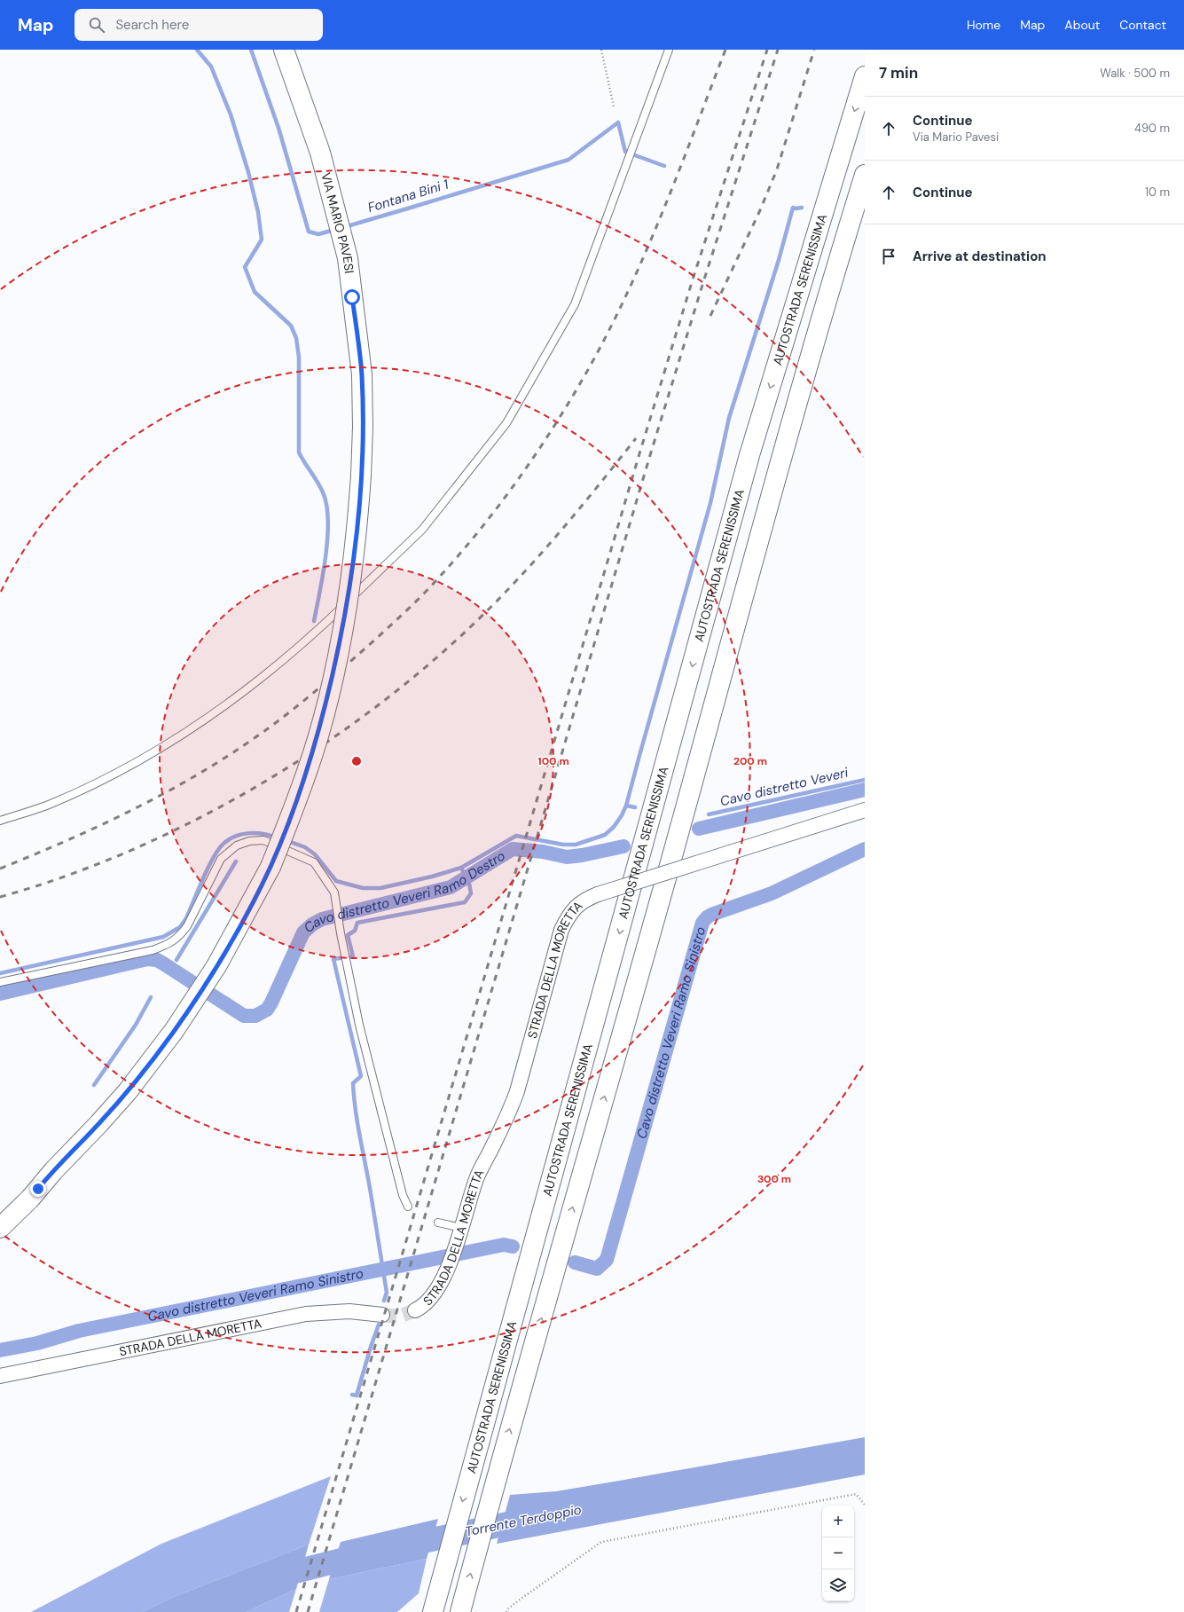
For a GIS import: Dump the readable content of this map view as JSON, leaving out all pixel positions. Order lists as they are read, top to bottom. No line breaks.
{"streets":{"main road":["VIA MARIO PAVESI","AUTOSTRADA SERENISSIMA"],"street":["STRADA DELLA MORETTA"]},"water":["Fontana Bini 1","Cavo distretto Veveri","Cavo distretto Veveri Ramo Destro","Cavo distretto Veveri Ramo Sinistro","Torrente Terdoppio"],"page":{"header":"Map","search":"Search here","nav":["Home","Map","About","Contact"],"heading":["7 min","Walk · 500 m"],"list":[["Continue","Via Mario Pavesi","490 m"],["Continue","10 m"],"Arrive at destination"],"map_buttons":["+","−"]},"rings":["100 m","200 m","300 m"]}
